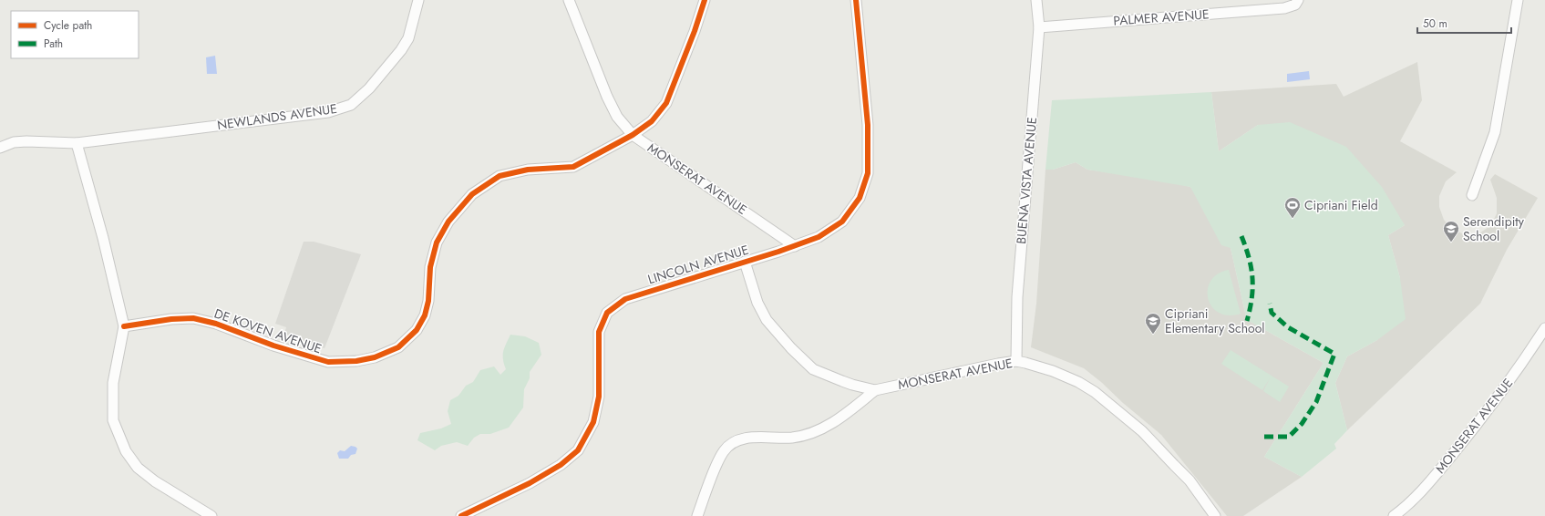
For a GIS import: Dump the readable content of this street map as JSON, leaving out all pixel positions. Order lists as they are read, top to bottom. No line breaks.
{"streets":{"street":["PALMER AVENUE","NEWLANDS AVENUE","MONSERAT AVENUE","BUENA VISTA AVENUE","LINCOLN AVENUE","DE KOVEN AVENUE"]},"crossings":[["PALMER AVENUE","BUENA VISTA AVENUE"],["MONSERAT AVENUE","BUENA VISTA AVENUE"],["MONSERAT AVENUE","LINCOLN AVENUE"],["MONSERAT AVENUE","DE KOVEN AVENUE"]],"places":{"sports":["Cipriani Field"],"school or university":["Serendipity School","Cipriani Elementary School"]},"legend":["Cycle path","Path"],"scale_bar":"50 m"}
